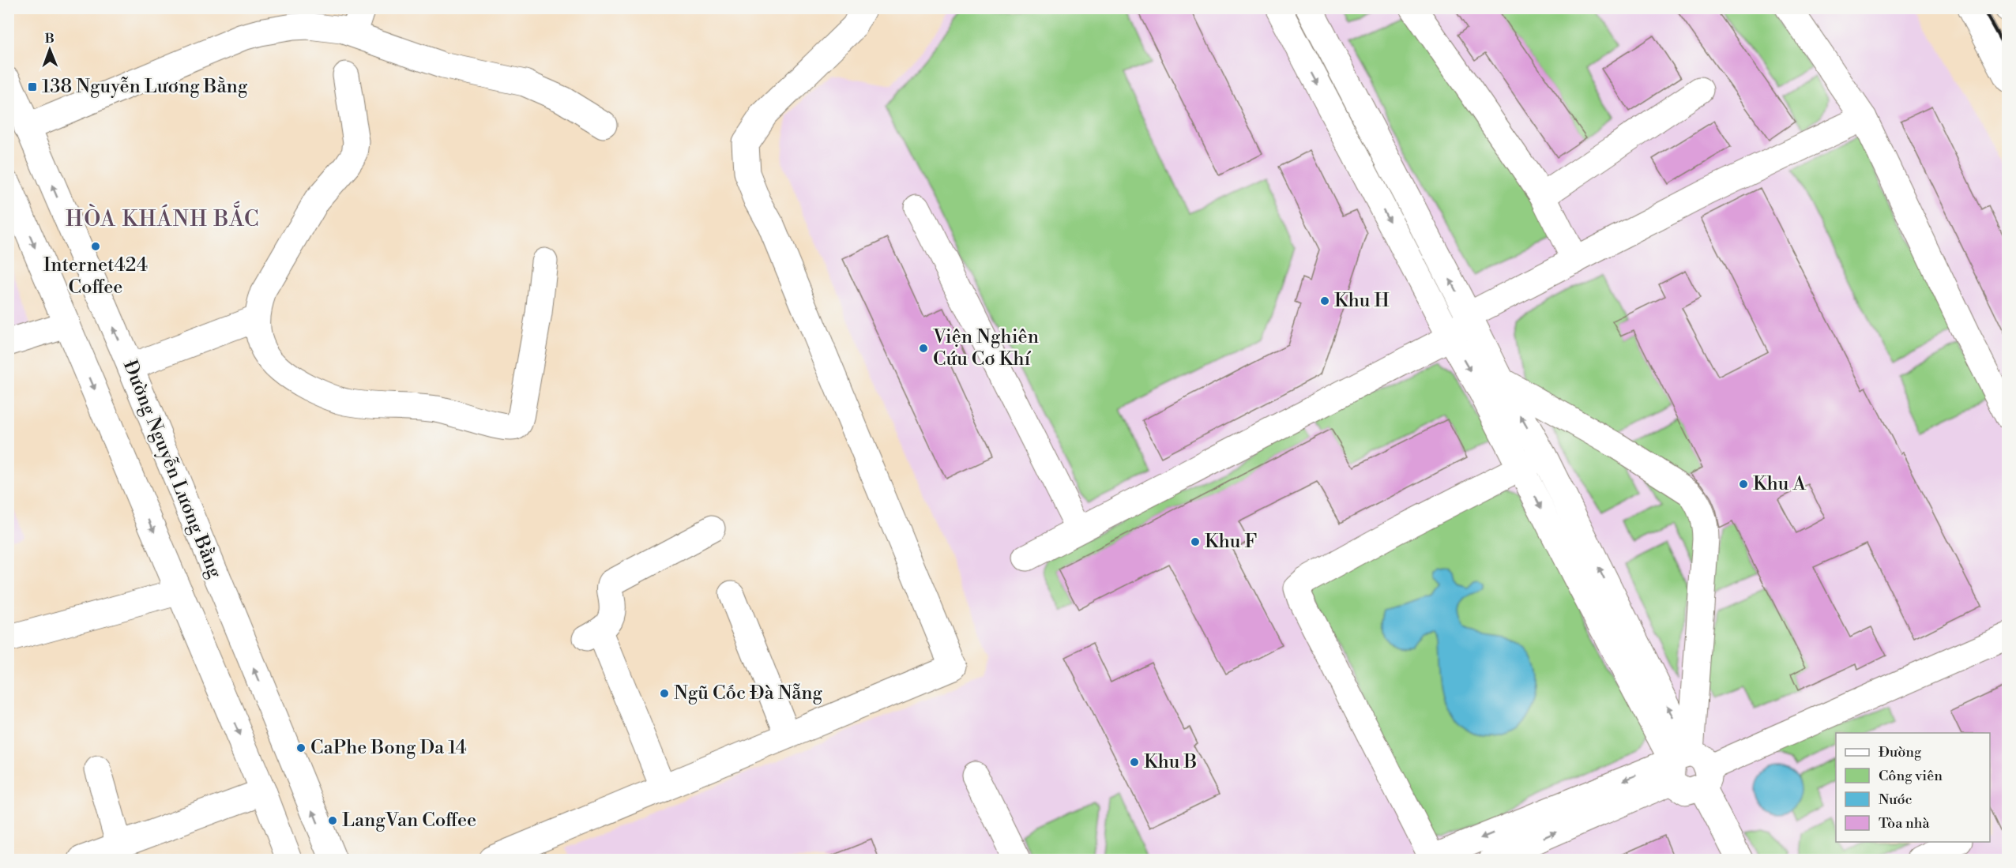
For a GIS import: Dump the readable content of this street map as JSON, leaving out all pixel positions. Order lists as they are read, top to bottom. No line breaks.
{"streets":{"main road":["Đường Nguyễn Lương Bằng"]},"districts":["HÒA KHÁNH BẮC"],"places":{"transit":["138 Nguyễn Lương Bằng"],"other":["Internet424 Coffee","Khu H","Viện Nghiên Cứu Cơ Khí","Khu A","Khu F","Ngũ Cốc Đà Nẵng","CaPhe Bong Da 14","Khu B","LangVan Coffee"]},"legend":["Đường","Công viên","Nước","Tòa nhà"],"north":"top"}
